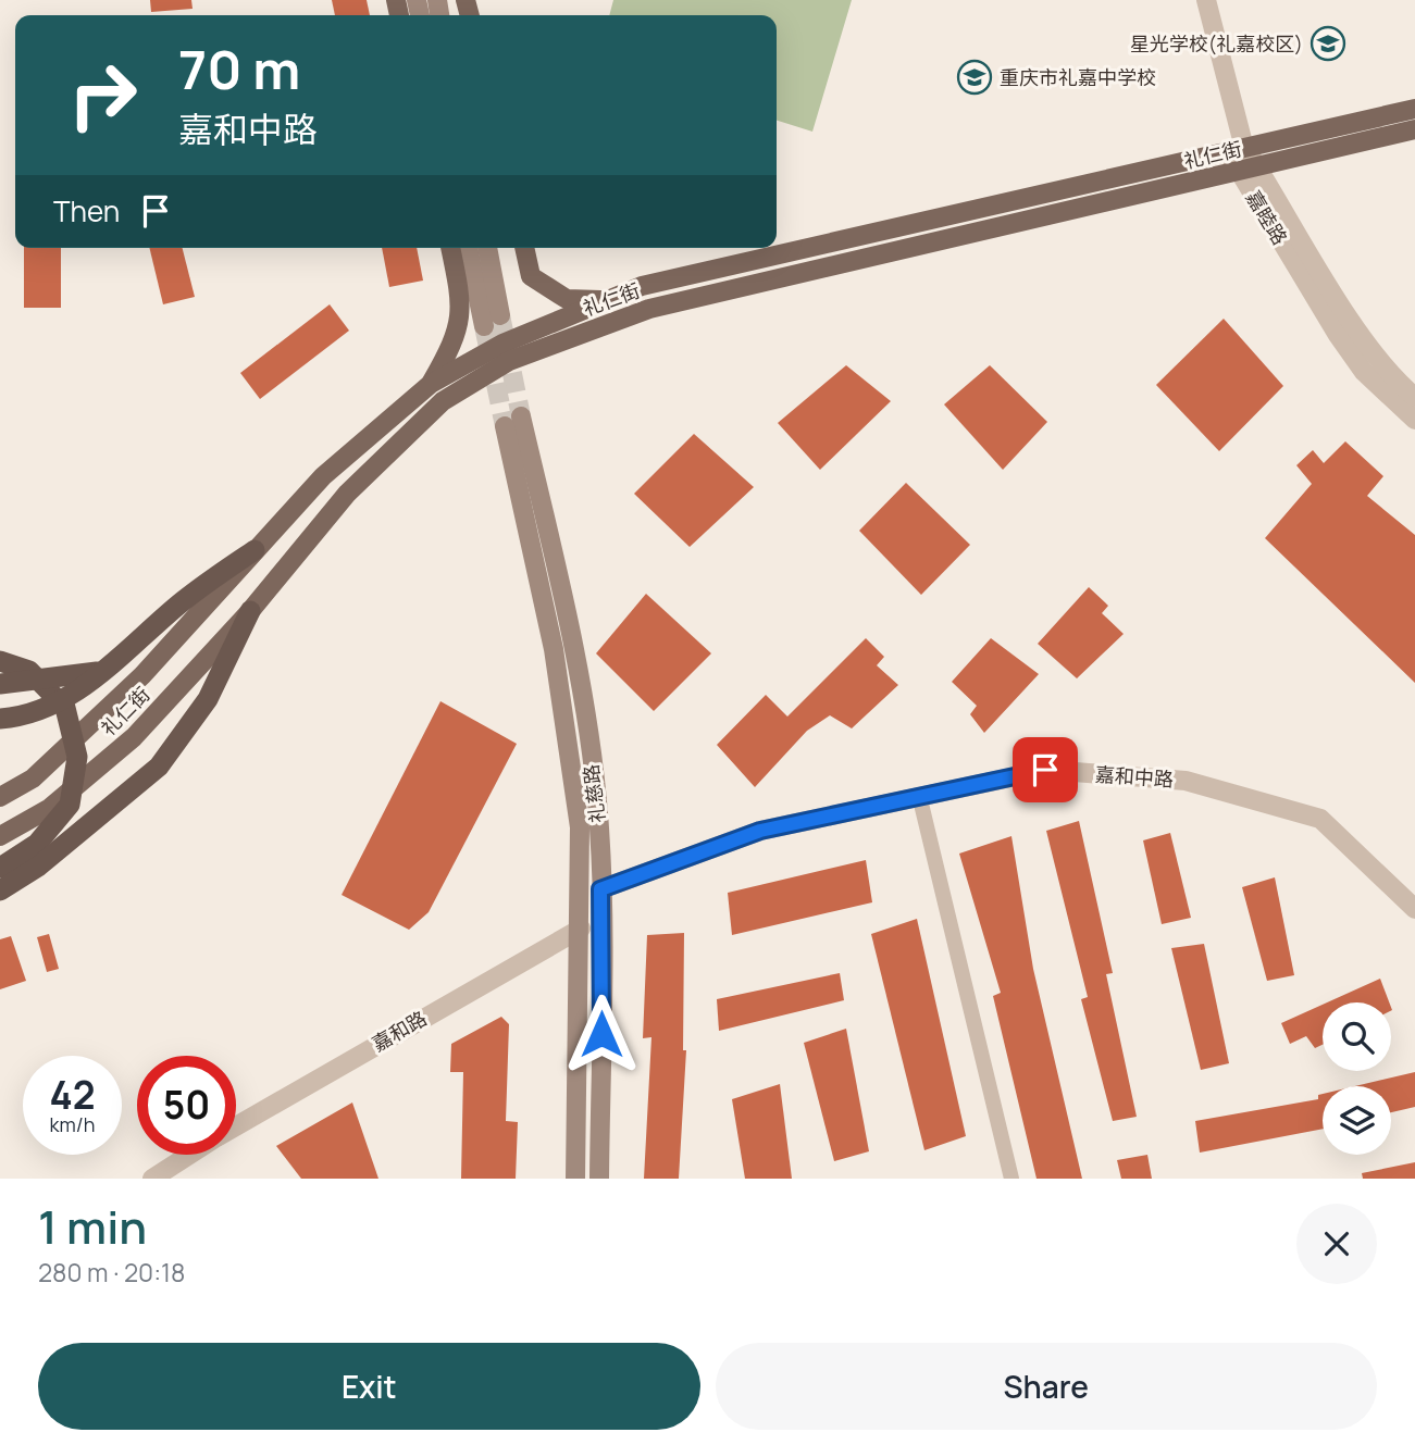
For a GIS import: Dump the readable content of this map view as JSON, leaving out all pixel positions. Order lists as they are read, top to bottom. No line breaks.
{"streets":{"main road":["礼仁街","礼慈路"],"street":["嘉睦路","嘉和中路","嘉和路"]},"crossings":[["礼仁街","嘉睦路"],["嘉和中路","礼慈路"],["礼慈路","嘉和路"]],"places":{"school or university":["星光学校(礼嘉校区)","重庆市礼嘉中学校"]},"page":{"turn":["70 m","嘉和中路"],"then":"Then","speed":"42 km/h","limit":"50","heading":["1 min","280 m · 20:18"],"buttons":["Exit","Share"]}}
